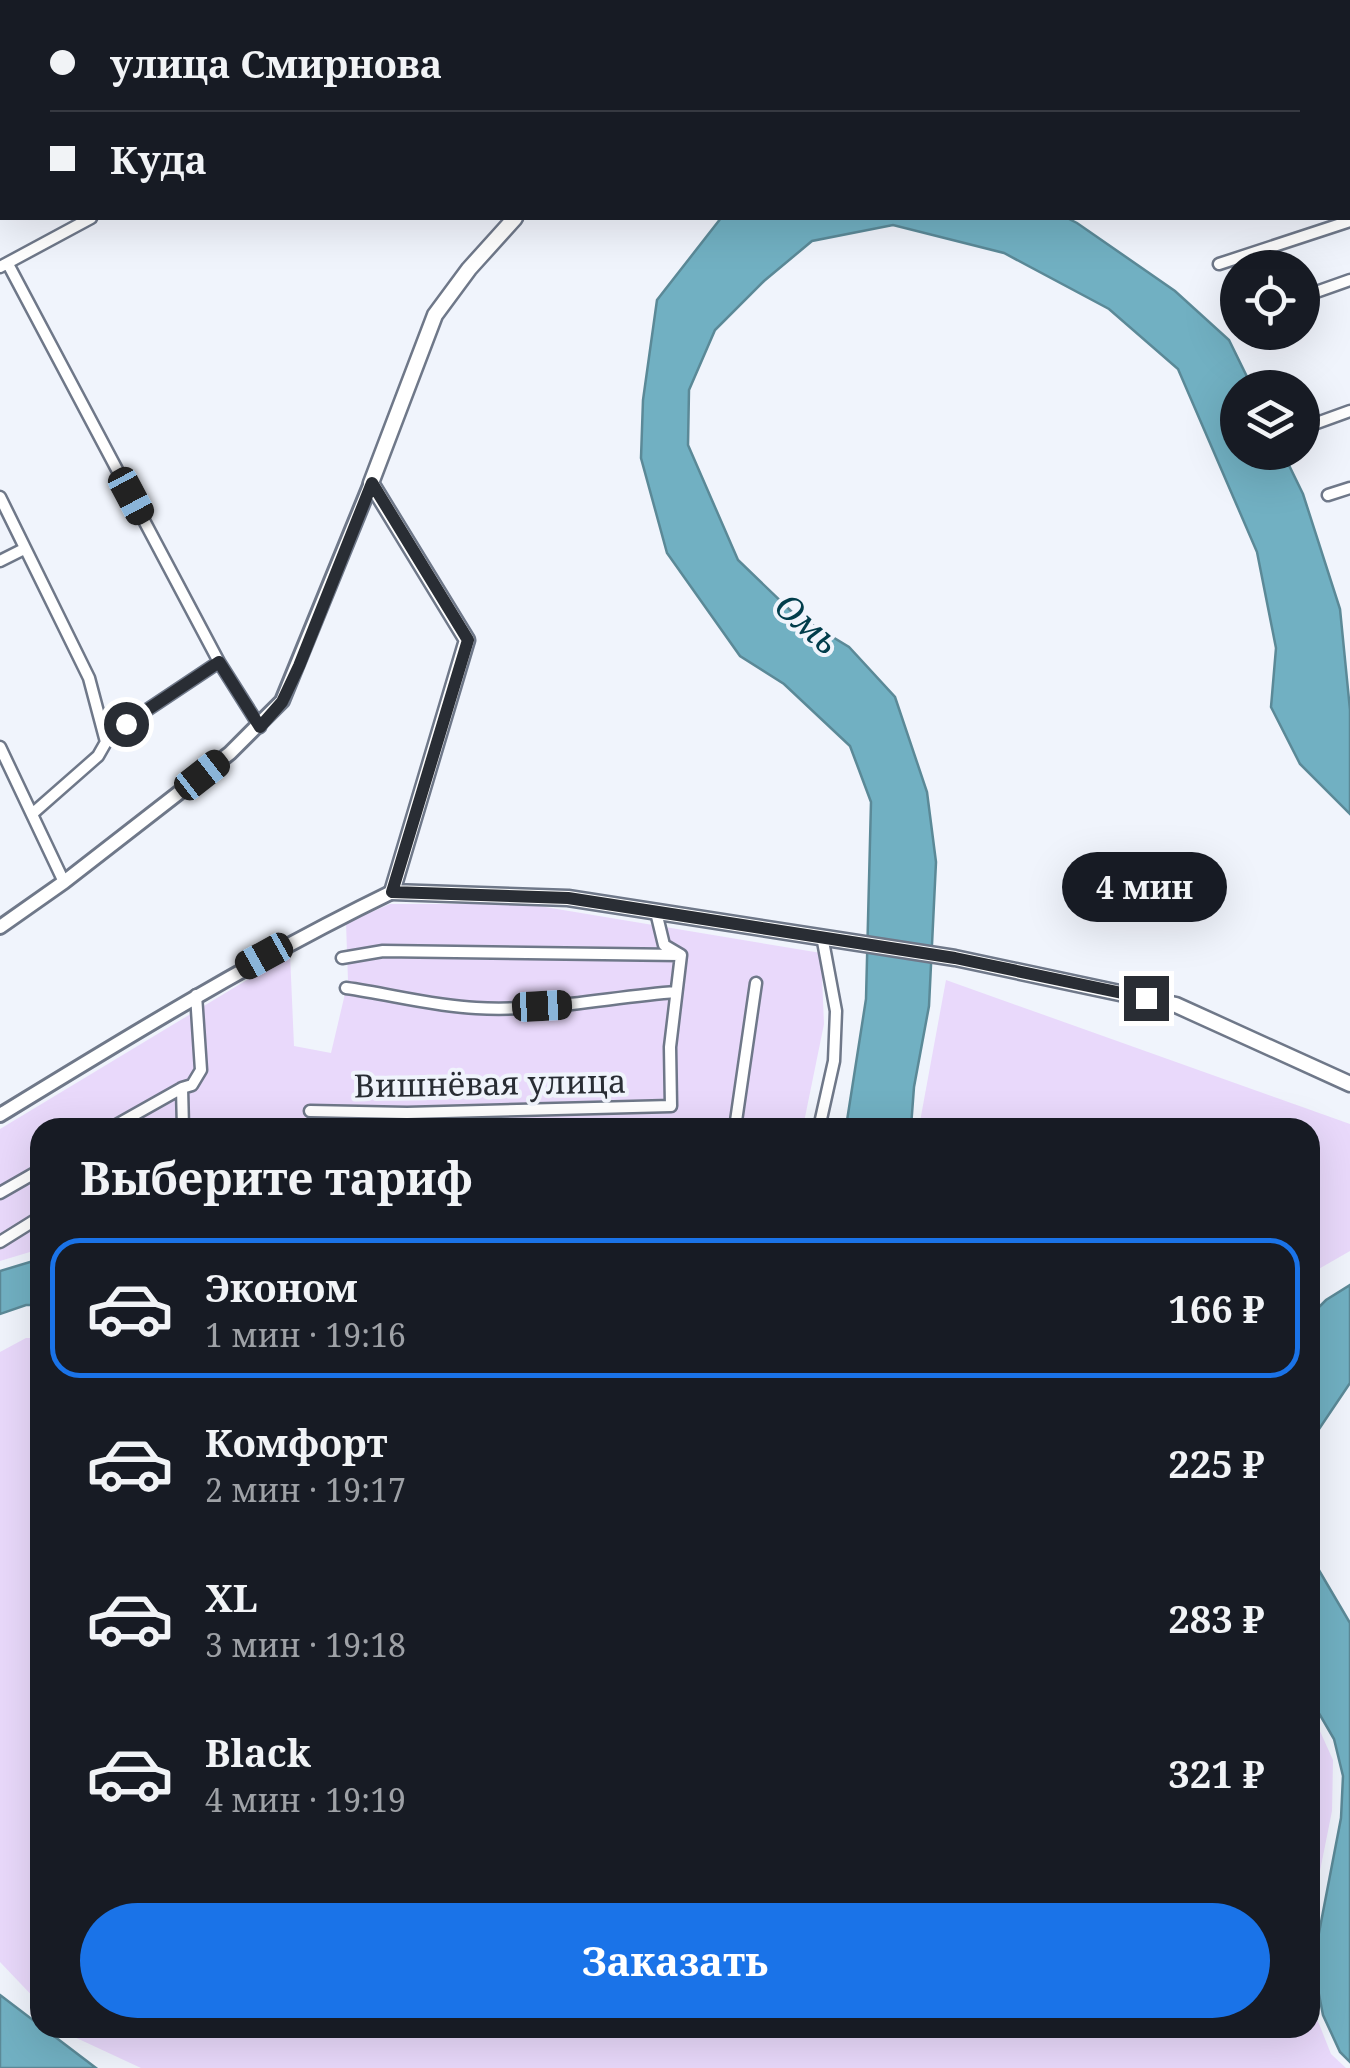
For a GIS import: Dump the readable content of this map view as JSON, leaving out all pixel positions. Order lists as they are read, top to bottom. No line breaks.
{"streets":{"street":["Вишнёвая улица"]},"water":["Омь"],"page":{"banner":["улица Смирнова","Куда"],"bubble":"4 мин","heading":"Выберите тариф","list":[{"name":"Эконом","note":"1 мин · 19:16","value":"166 ₽"},{"name":"Комфорт","note":"2 мин · 19:17","value":"225 ₽"},{"name":"XL","note":"3 мин · 19:18","value":"283 ₽"},{"name":"Black","note":"4 мин · 19:19","value":"321 ₽"}],"buttons":"Заказать"}}
